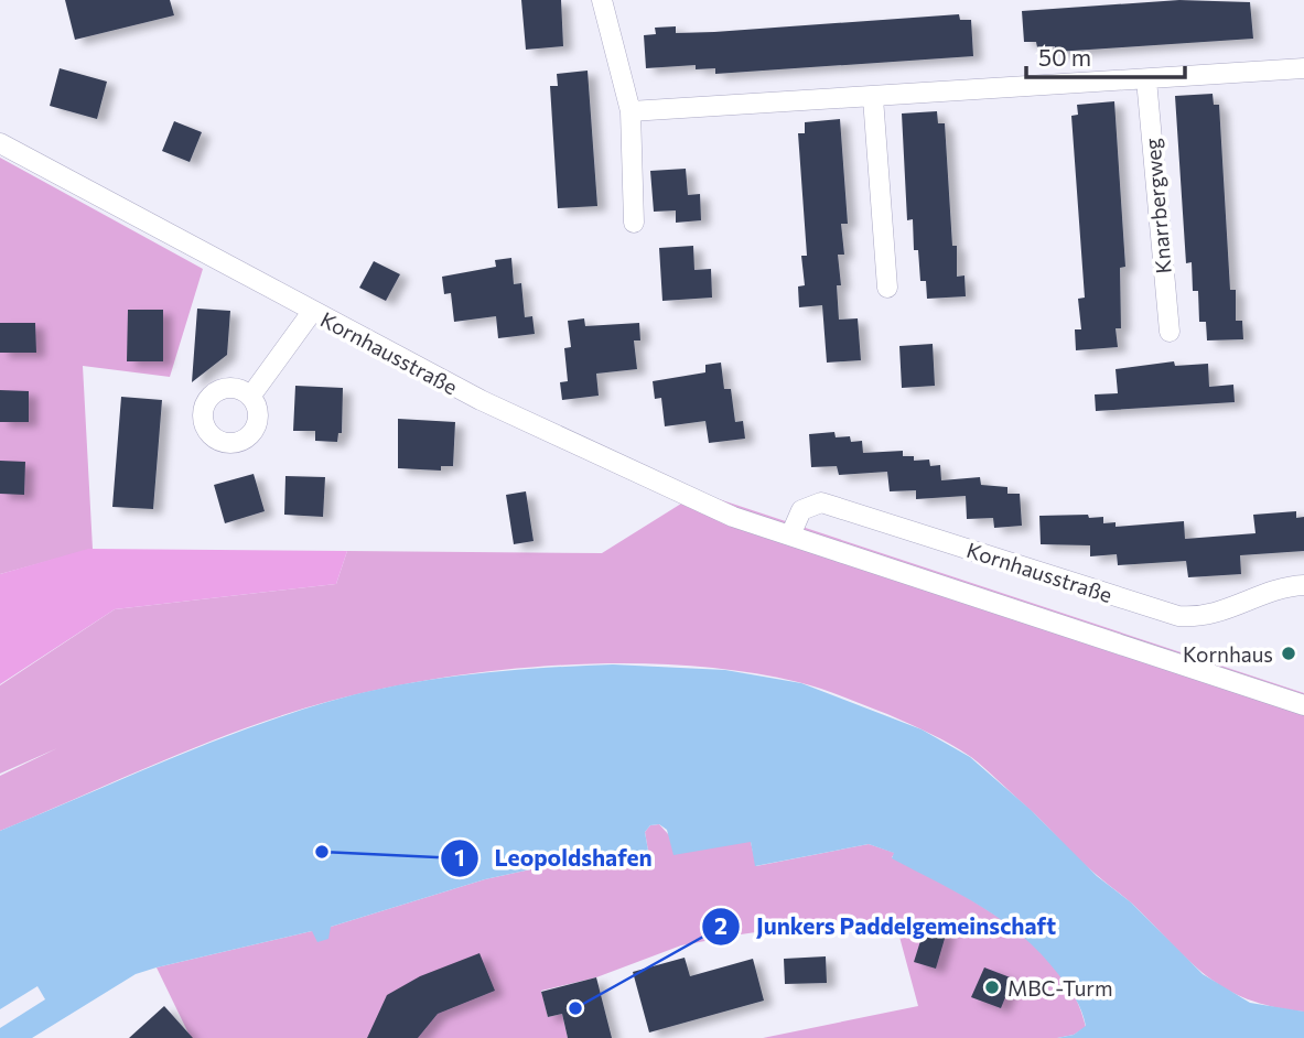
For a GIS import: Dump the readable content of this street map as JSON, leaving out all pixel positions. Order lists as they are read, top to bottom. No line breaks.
{"streets":{"street":["Knarrbergweg","Kornhausstraße"]},"places":["Kornhaus","Leopoldshafen","MBC-Turm","Junkers Paddelgemeinschaft"],"scale_bar":"50 m"}
